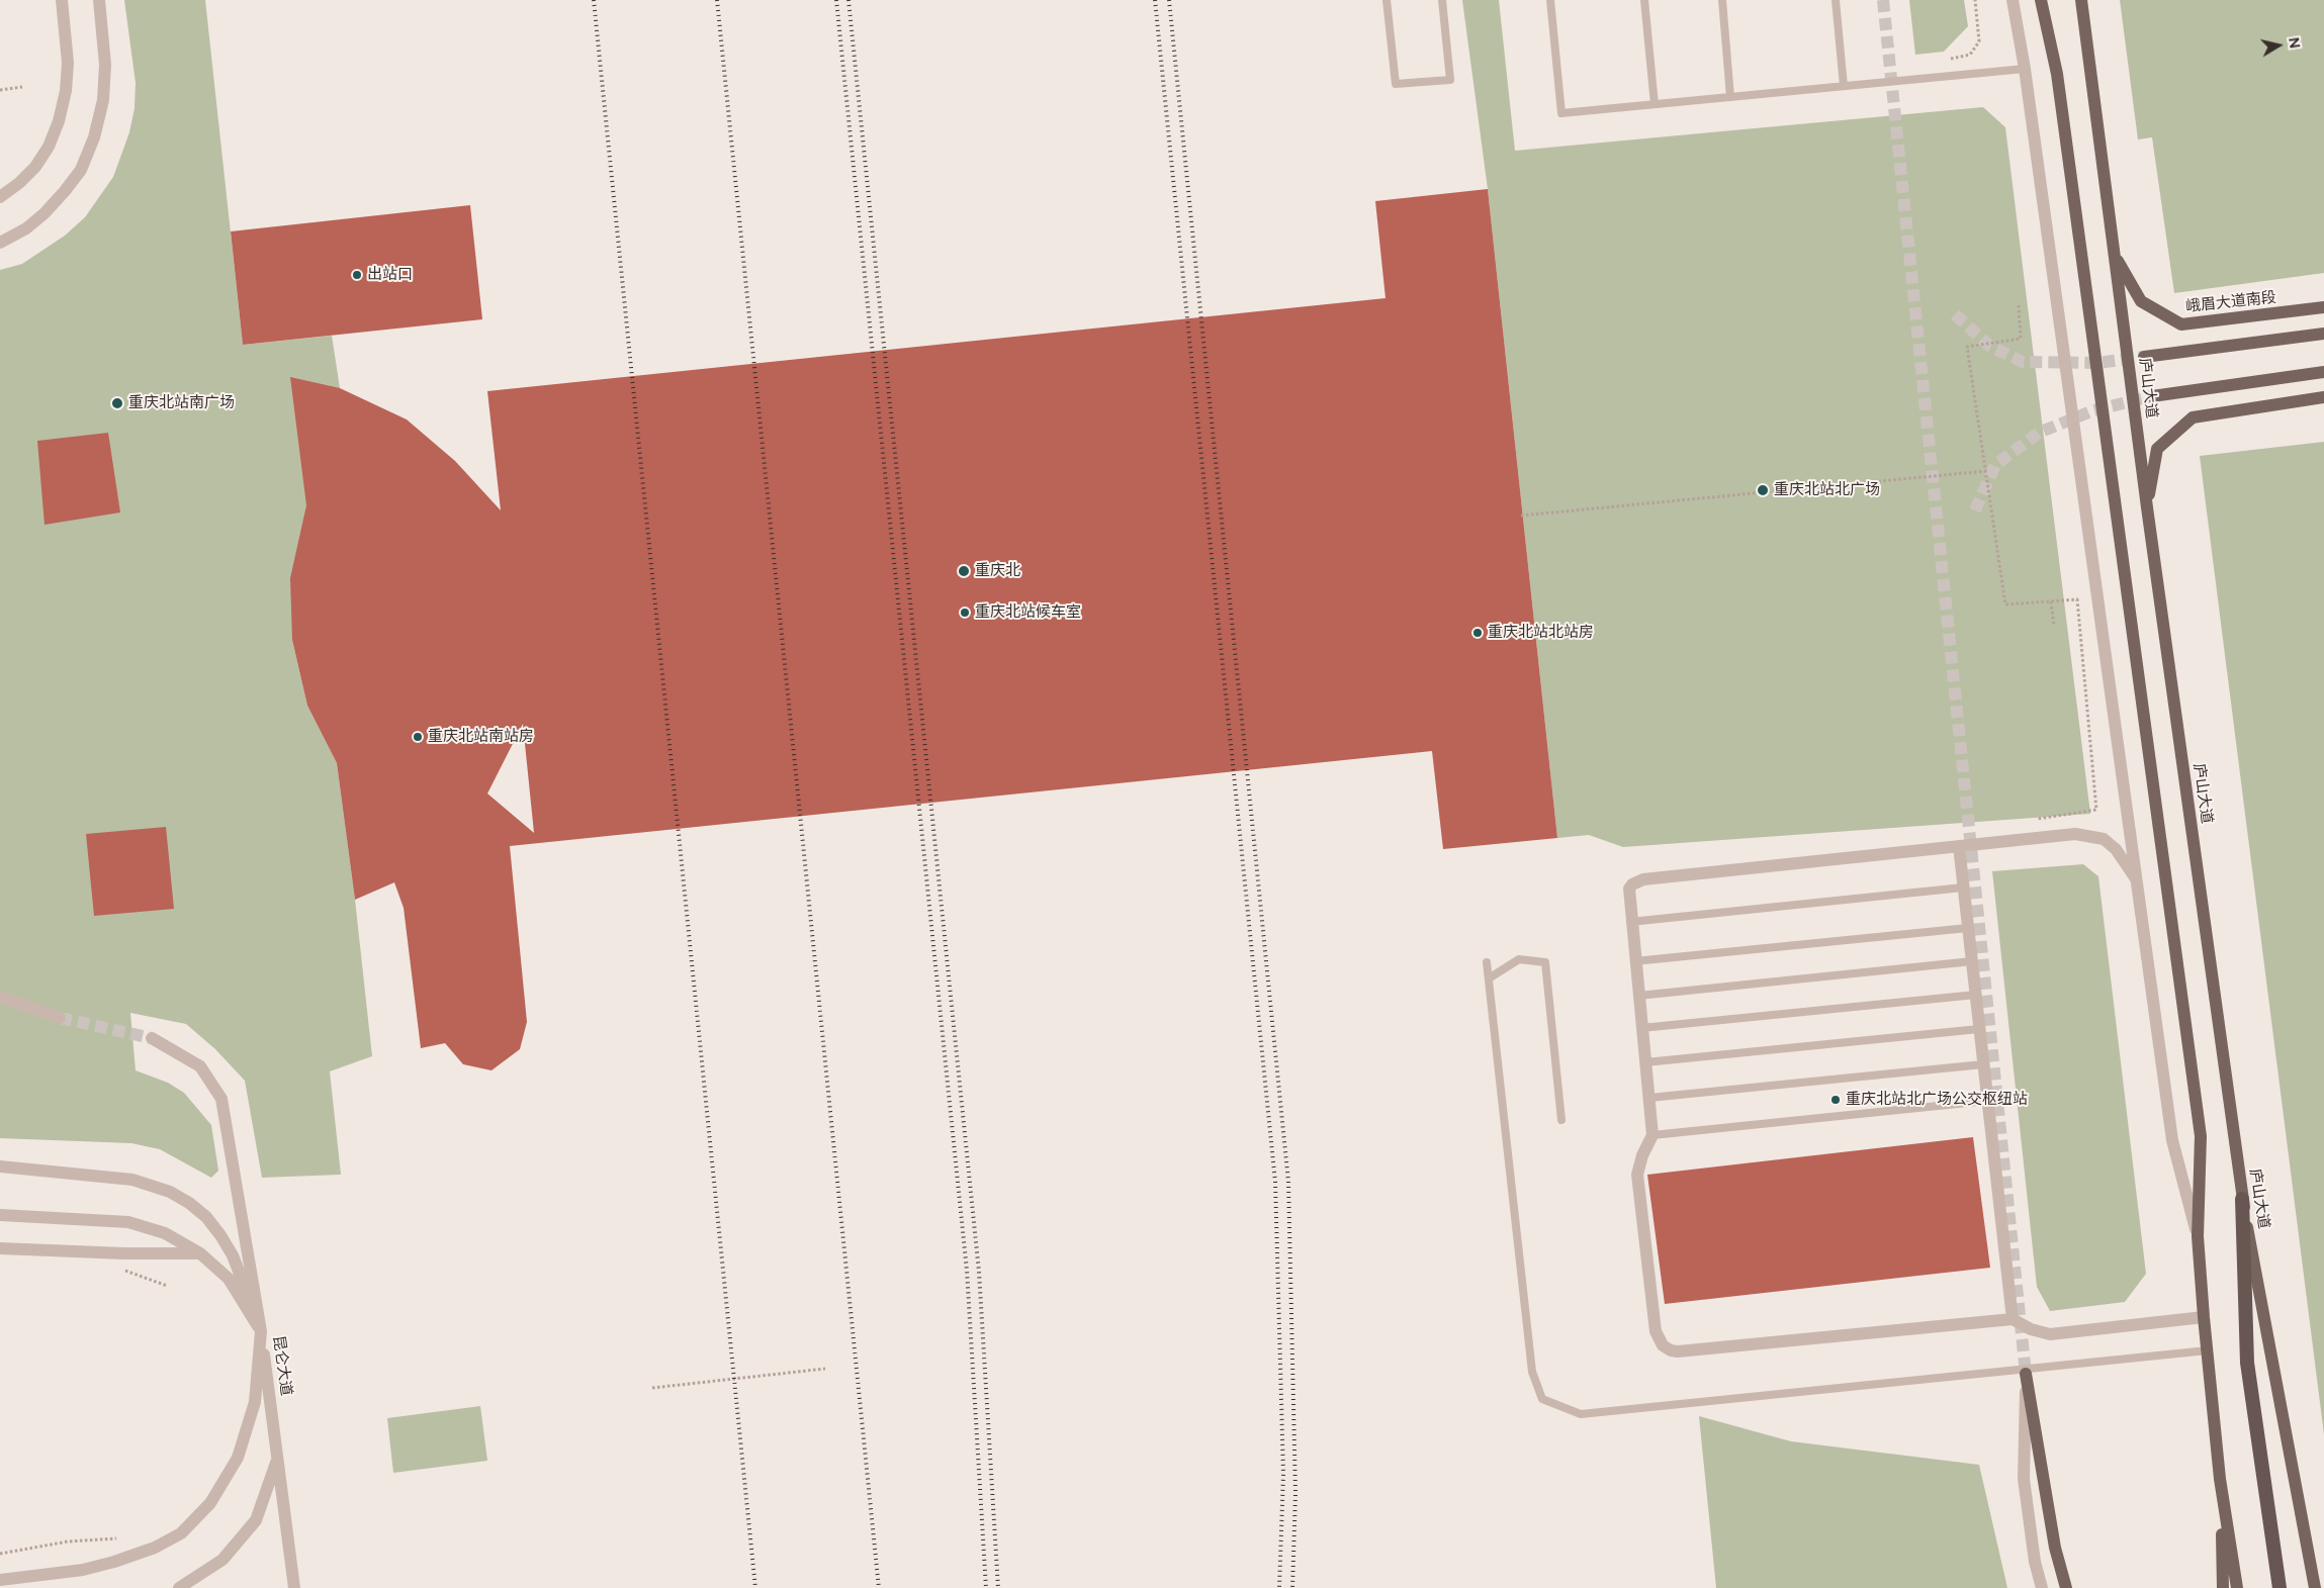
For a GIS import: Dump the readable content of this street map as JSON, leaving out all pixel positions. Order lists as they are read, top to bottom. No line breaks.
{"streets":{"main road":["峨眉大道南段","庐山大道"],"street":["昆仑大道"]},"crossings":[["峨眉大道南段","庐山大道"]],"places":["出站口","重庆北站南广场","重庆北站北广场","重庆北","重庆北站候车室","重庆北站北站房","重庆北站南站房","重庆北站北广场公交枢纽站"],"north":"right"}
